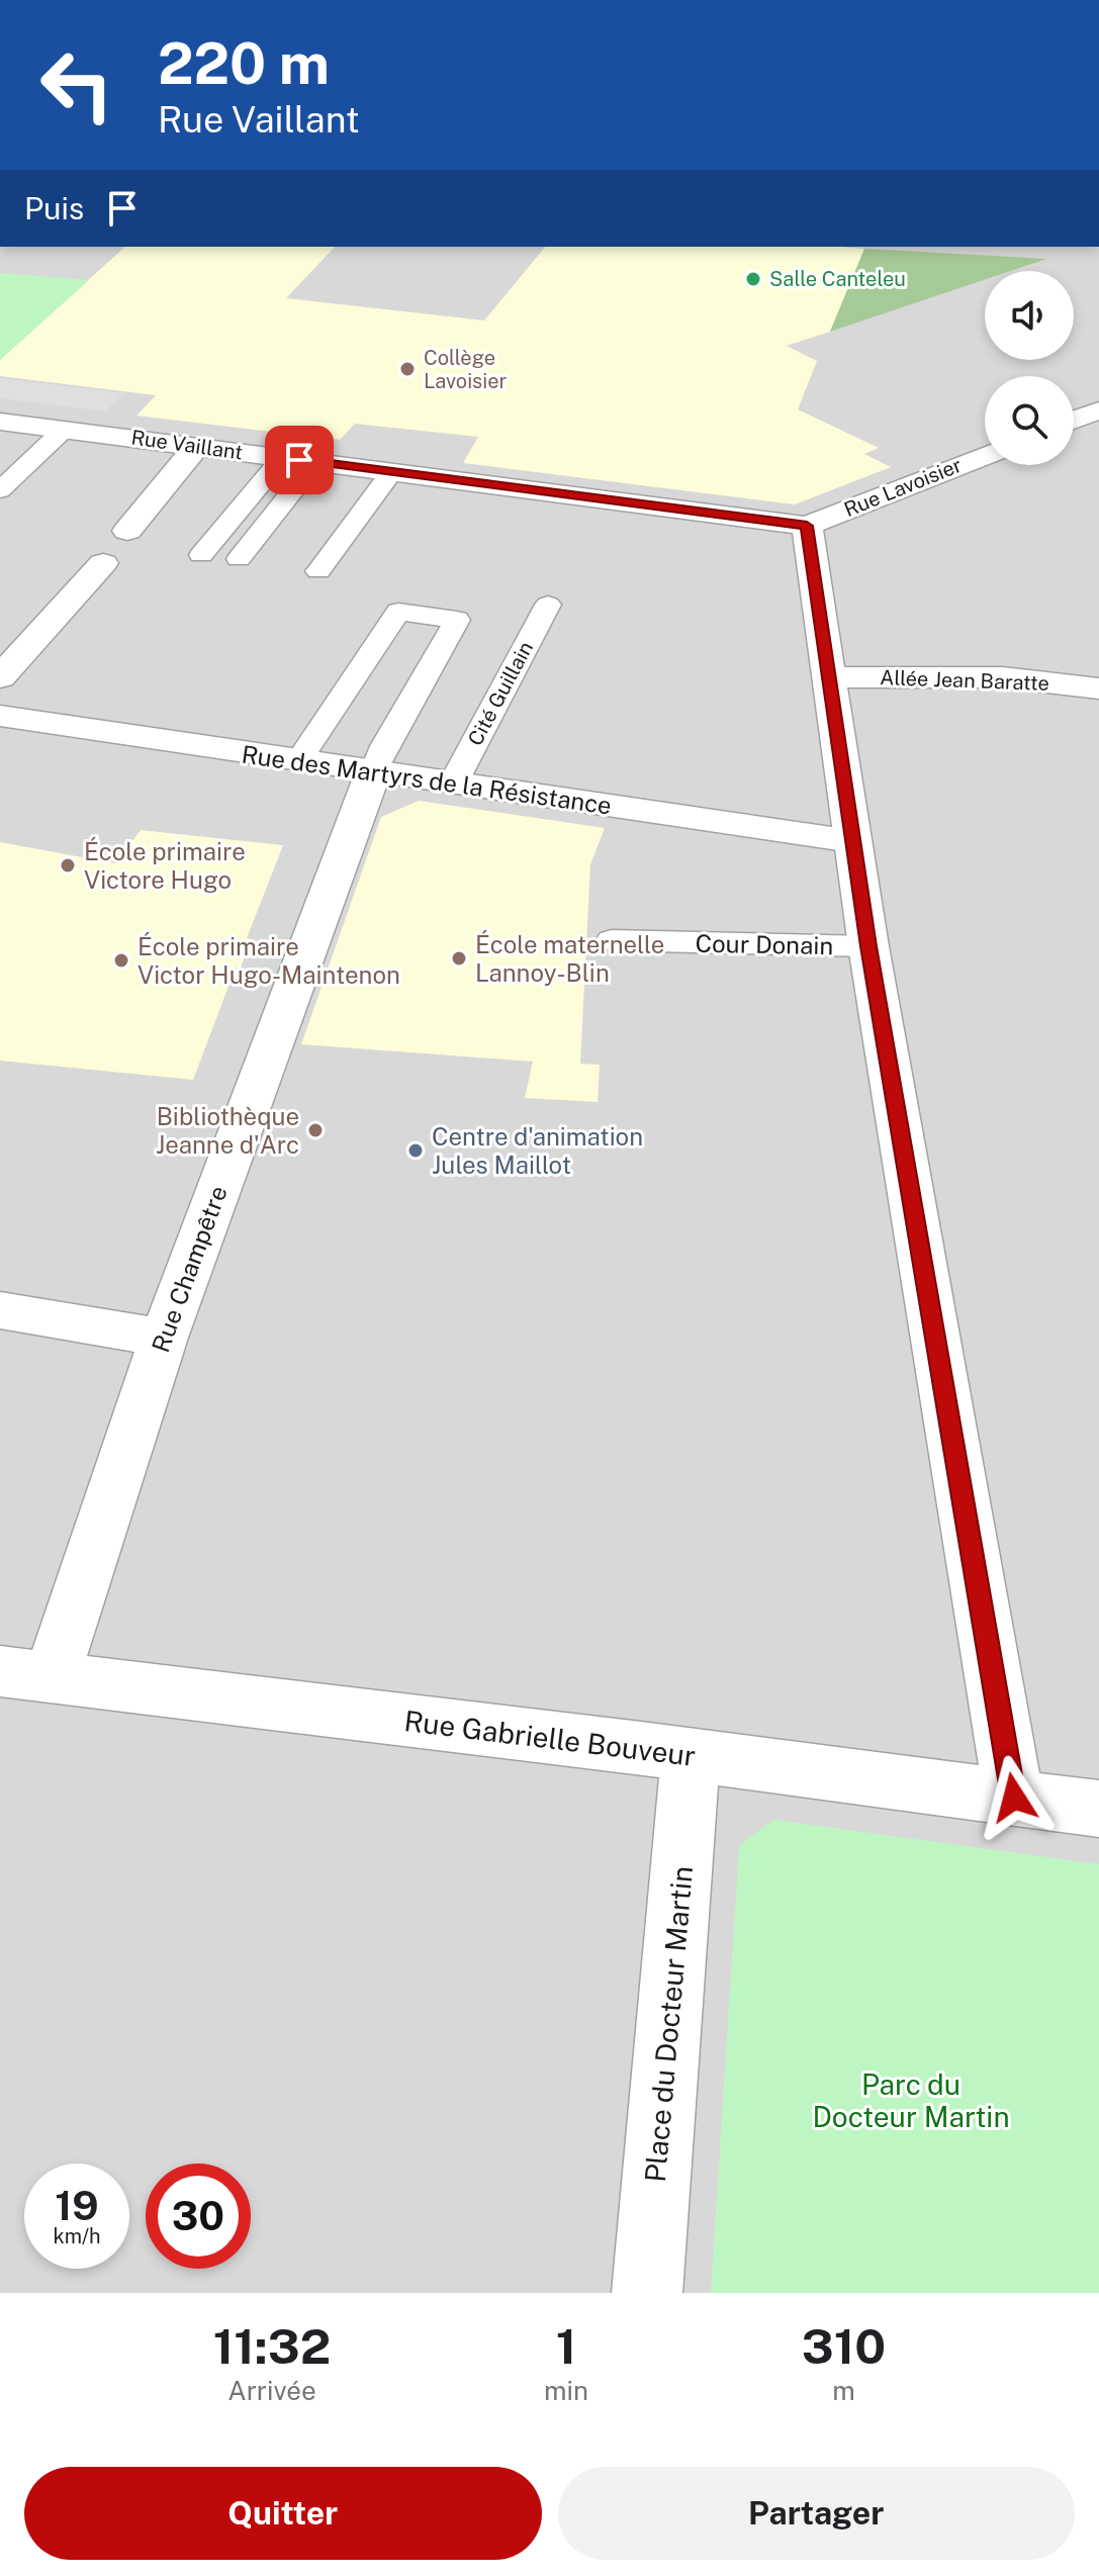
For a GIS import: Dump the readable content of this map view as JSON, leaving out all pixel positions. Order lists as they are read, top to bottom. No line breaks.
{"streets":{"street":["Rue Vaillant","Rue Lavoisier","Allée Jean Baratte","Rue des Martyrs de la Résistance","Rue Champêtre","Rue Gabrielle Bouveur","Place du Docteur Martin"],"lane":["Cité Guillain","Cour Donain"]},"crossings":[["Rue Vaillant","Rue Lavoisier"],["Cité Guillain","Rue des Martyrs de la Résistance"],["Rue des Martyrs de la Résistance","Rue Champêtre"],["Rue Champêtre","Rue Gabrielle Bouveur"],["Rue Gabrielle Bouveur","Place du Docteur Martin"]],"parks":["Parc du Docteur Martin"],"places":["Salle Canteleu","Collège Lavoisier","École primaire Victore Hugo","École maternelle Lannoy-Blin","École primaire Victor Hugo-Maintenon","Bibliothèque Jeanne d'Arc","Centre d'animation Jules Maillot"],"page":{"turn":["220 m","Rue Vaillant"],"then":"Puis","speed":"19 km/h","limit":"30","eta":["11:32","Arrivée","1","min","310","m"],"buttons":["Quitter","Partager"]}}
